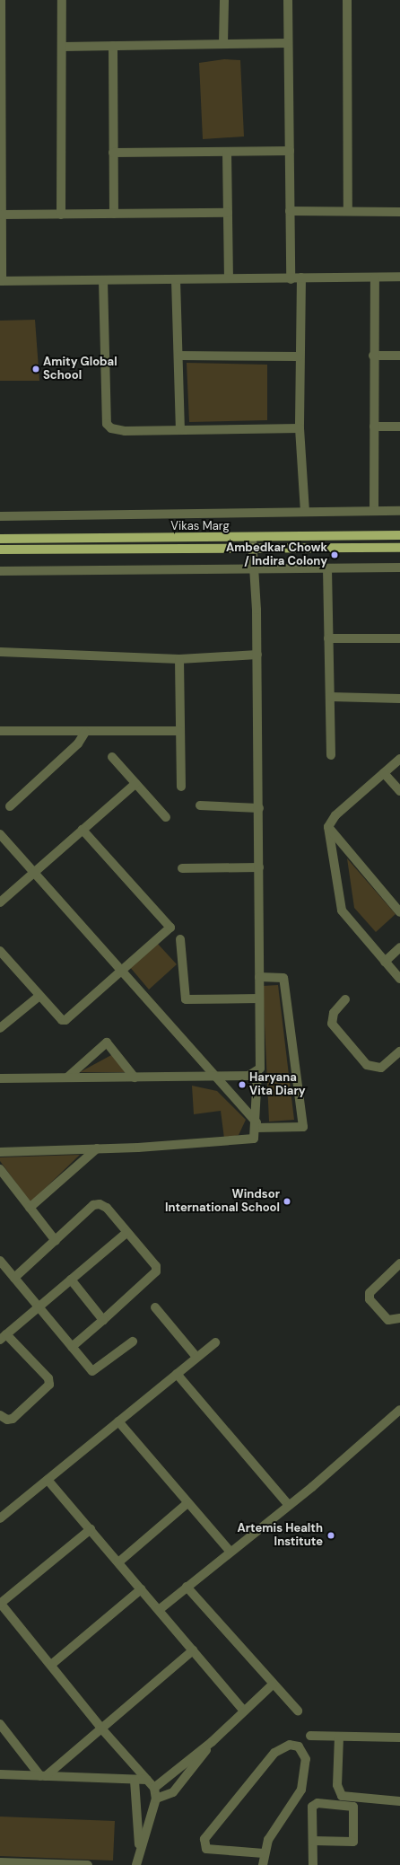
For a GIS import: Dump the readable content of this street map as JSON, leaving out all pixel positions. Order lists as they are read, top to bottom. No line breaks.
{"streets":{"main road":["Vikas Marg"]},"places":["Amity Global School","Ambedkar Chowk / Indira Colony","Haryana Vita Diary","Windsor International School","Artemis Health Institute"]}
